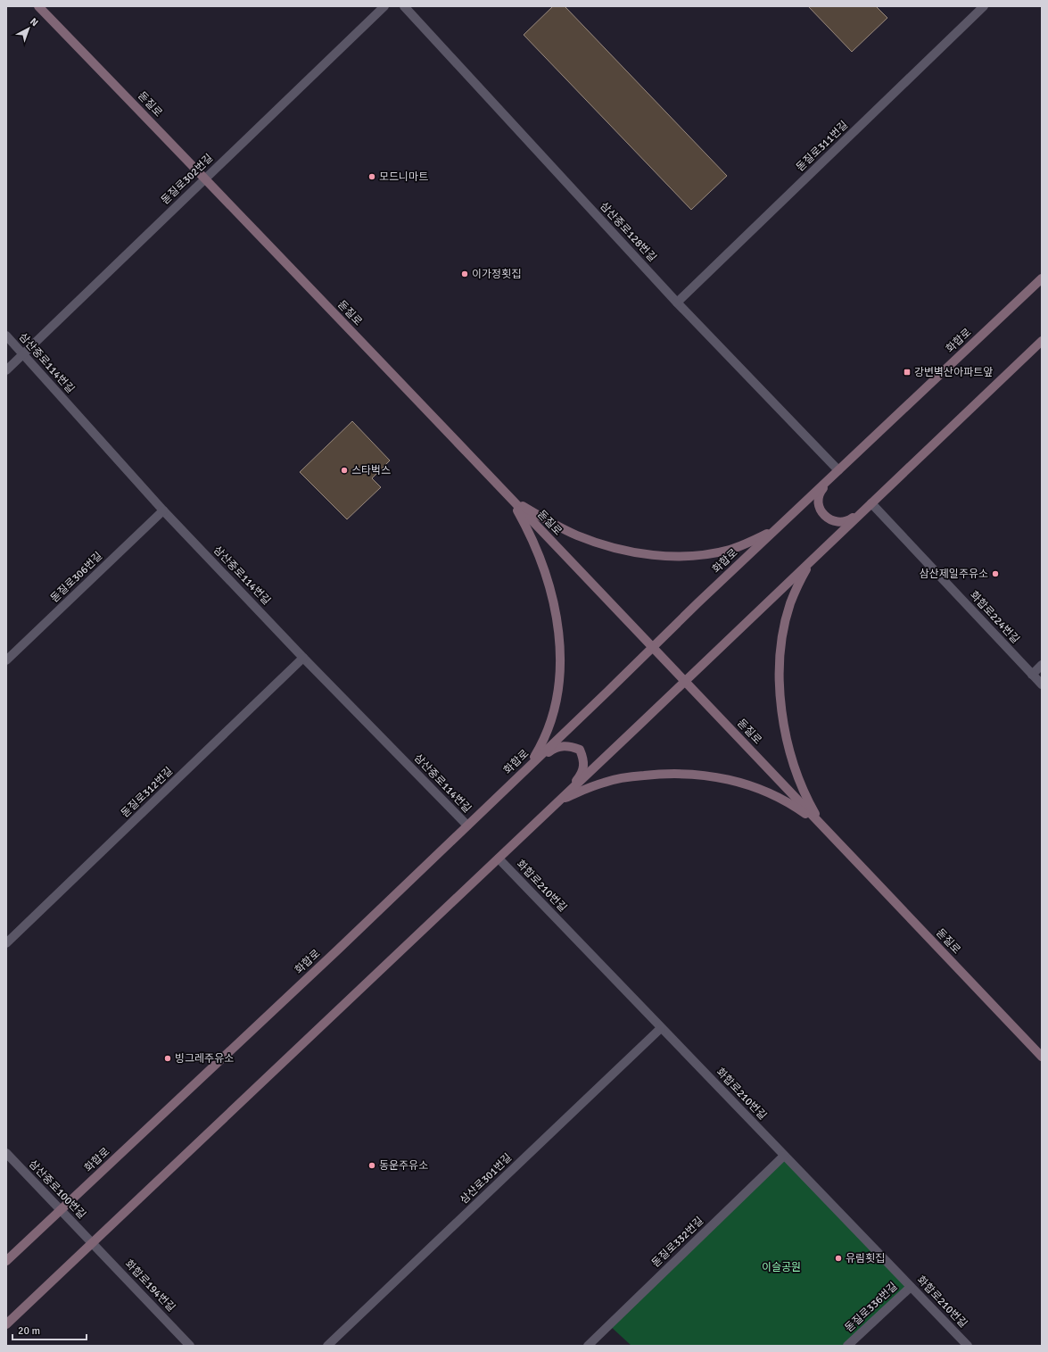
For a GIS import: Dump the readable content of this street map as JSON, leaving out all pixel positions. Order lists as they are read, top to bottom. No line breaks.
{"streets":{"main road":["돋질로","화합로"],"street":["돋질로311번길","돋질로302번길","삼산중로128번길","삼산중로114번길","돋질로306번길","화합로224번길","돋질로312번길","화합로210번길","삼산로301번길","삼산중로100번길","돋질로332번길","화합로194번길","돋질로336번길"]},"crossings":[["돋질로","돋질로302번길"],["돋질로","화합로"],["돋질로311번길","삼산중로128번길"],["돋질로302번길","삼산중로114번길"],["삼산중로128번길","화합로"],["화합로","삼산중로114번길"],["화합로","삼산중로100번길"],["삼산중로114번길","돋질로306번길"],["삼산중로114번길","돋질로312번길"],["화합로210번길","삼산로301번길"],["화합로210번길","돋질로332번길"],["화합로210번길","돋질로336번길"],["삼산중로100번길","화합로194번길"]],"parks":["이슬공원"],"places":{"other":["모드니마트","이가정횟집","스타벅스","삼산제일주유소","빙그레주유소","동운주유소","유림횟집"],"transit":["강변벽산아파트앞"]},"scale_bar":"20 m","north":"top right"}
